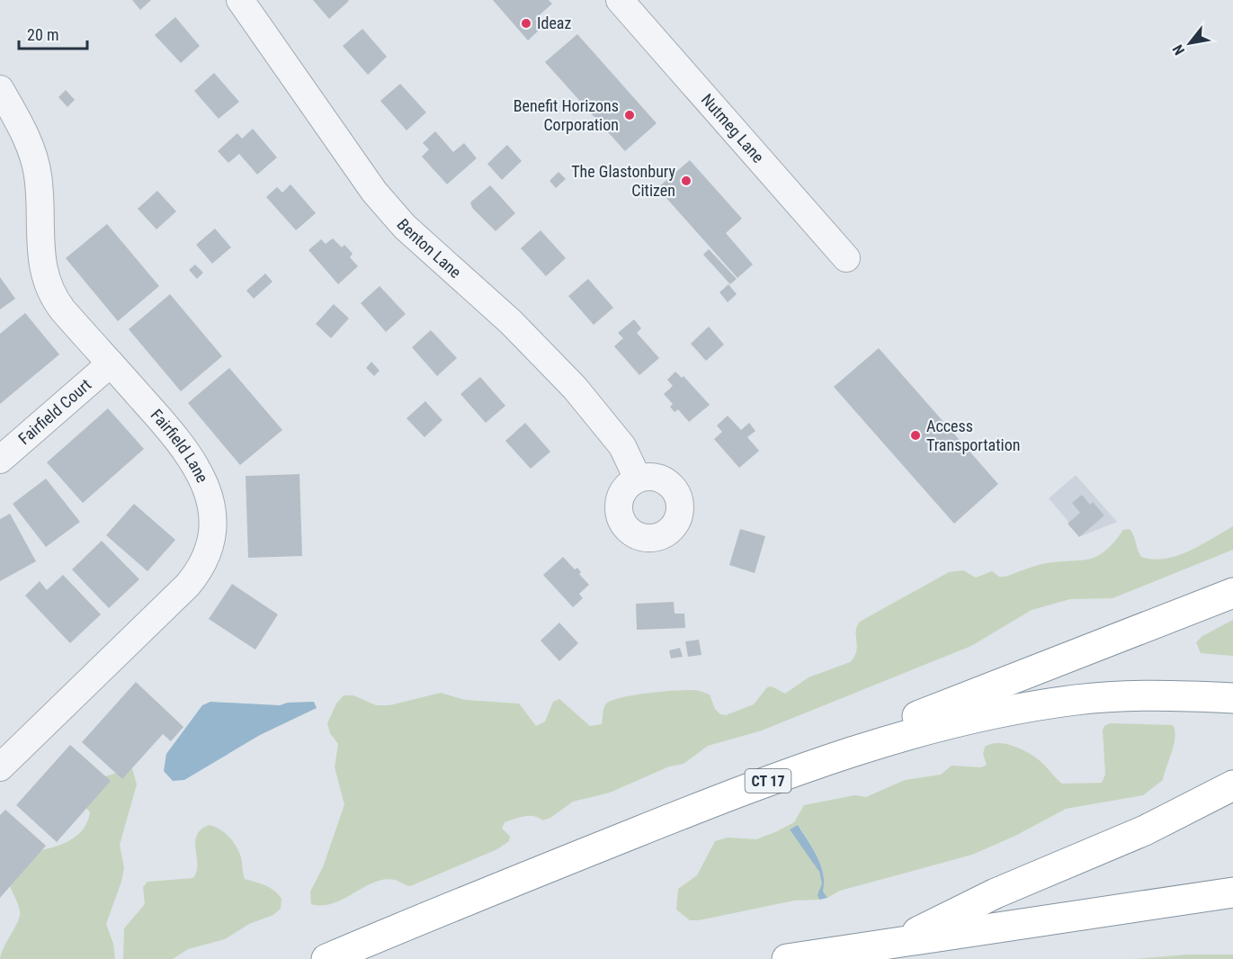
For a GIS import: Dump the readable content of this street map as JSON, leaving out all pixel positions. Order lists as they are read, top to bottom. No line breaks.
{"streets":{"highway":["CT 17"],"street":["Nutmeg Lane","Benton Lane","Fairfield Court","Fairfield Lane"]},"crossings":[["Fairfield Court","Fairfield Lane"]],"places":["Ideaz","Benefit Horizons Corporation","The Glastonbury Citizen","Access Transportation"],"scale_bar":"20 m","north":"bottom left"}
